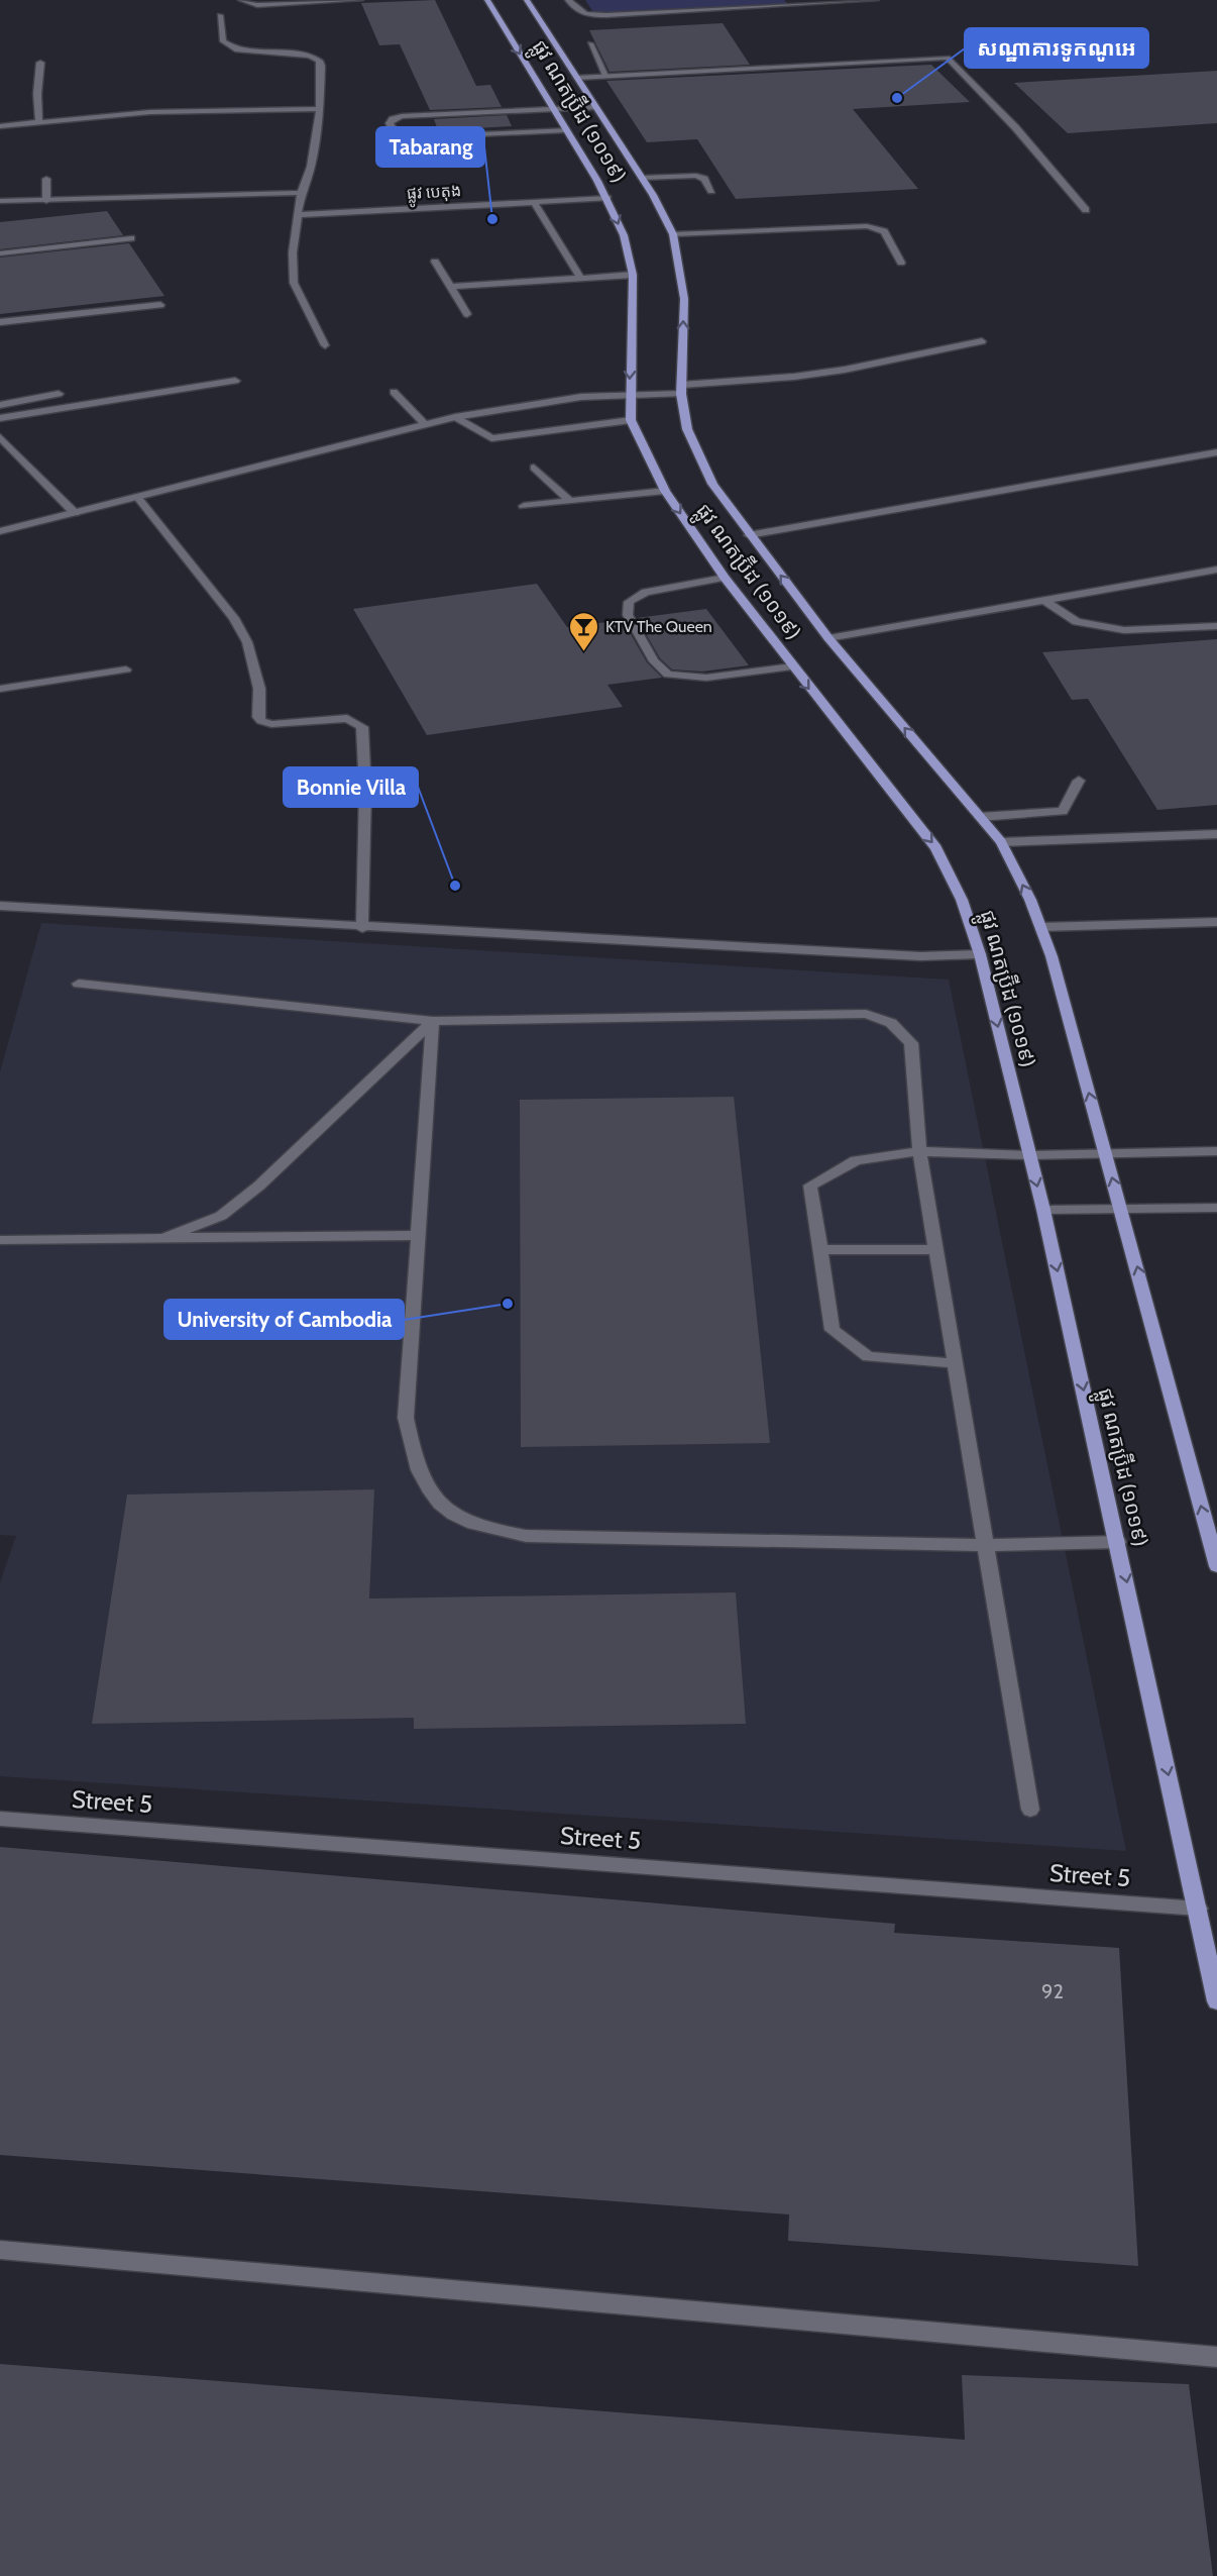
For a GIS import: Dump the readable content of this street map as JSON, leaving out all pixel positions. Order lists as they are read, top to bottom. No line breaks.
{"streets":{"main road":["ផ្លូវ ណតប្រ៊ីដ (១០១៩)"],"street":["ផ្លូវ បេតុង","Street 5"]},"crossings":[["ផ្លូវ ណតប្រ៊ីដ (១០១៩)","ផ្លូវ បេតុង"],["ផ្លូវ ណតប្រ៊ីដ (១០១៩)","Street 5"]],"places":{"other":["សណ្ឋាគារទូកណូអេ","Tabarang","Bonnie Villa","University of Cambodia"],"bar":["KTV The Queen"]},"house_numbers":["92"]}
